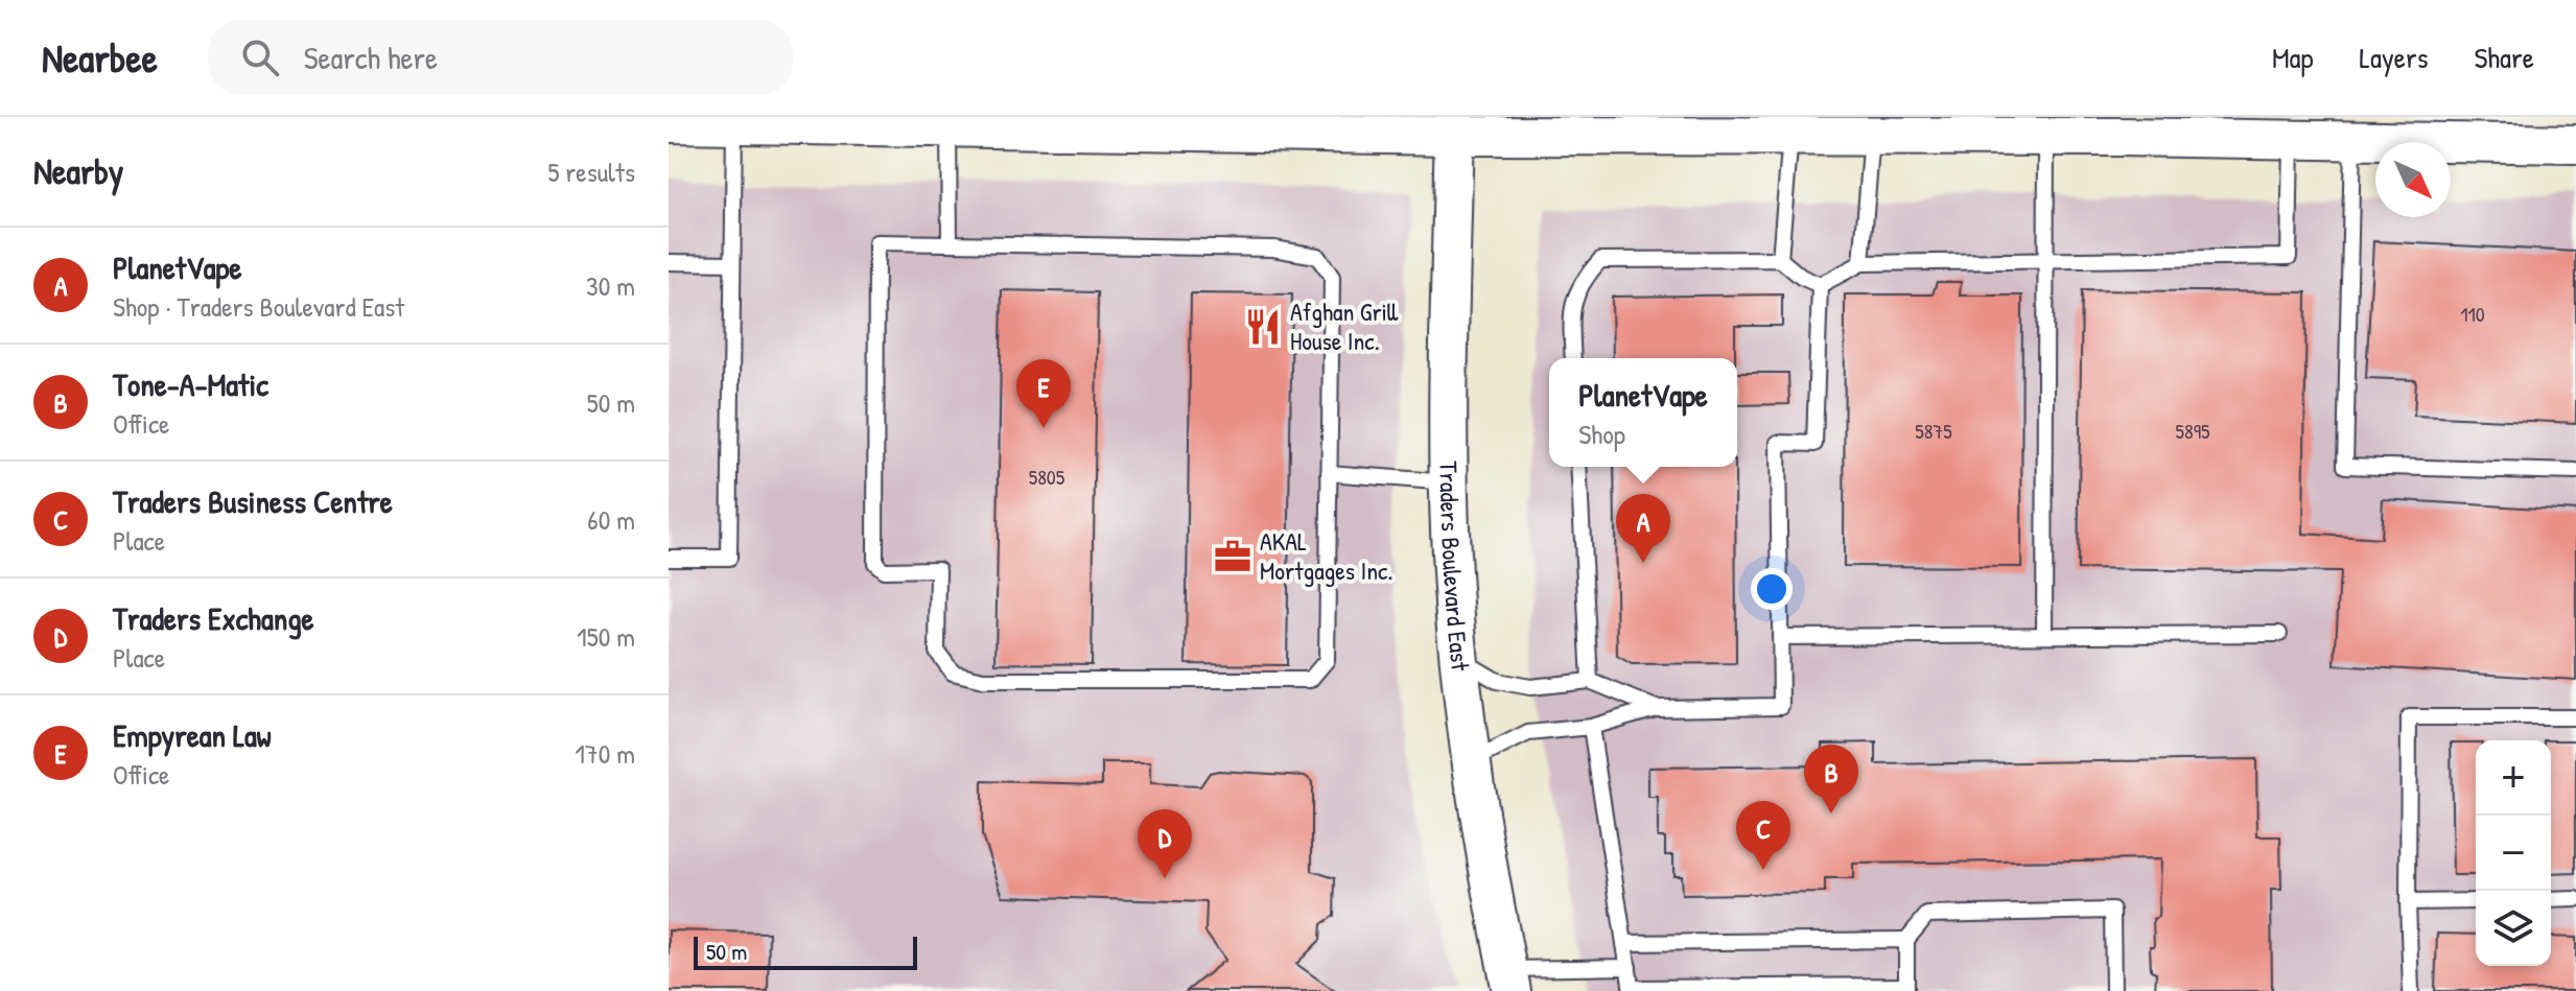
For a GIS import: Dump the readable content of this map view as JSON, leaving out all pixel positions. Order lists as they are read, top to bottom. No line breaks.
{"streets":{"street":["Traders Boulevard East"]},"places":{"restaurant":["Afghan Grill House Inc."],"office":["AKAL Mortgages Inc."]},"house_numbers":["110","5875","5895","5805"],"scale_bar":"50 m","north":"bottom right","page":{"header":"Nearbee","search":"Search here","nav":["Map","Layers","Share"],"heading":["Nearby","5 results"],"list":[{"mark":"A","name":"PlanetVape","note":"Shop · Traders Boulevard East","value":"30 m"},{"mark":"B","name":"Tone-A-Matic","note":"Office","value":"50 m"},{"mark":"C","name":"Traders Business Centre","note":"Place","value":"60 m"},{"mark":"D","name":"Traders Exchange","note":"Place","value":"150 m"},{"mark":"E","name":"Empyrean Law","note":"Office","value":"170 m"}],"popup":["PlanetVape","Shop"],"pins":["E","A","B","C","D"],"map_buttons":["+","−"],"scale":"50 m"}}
